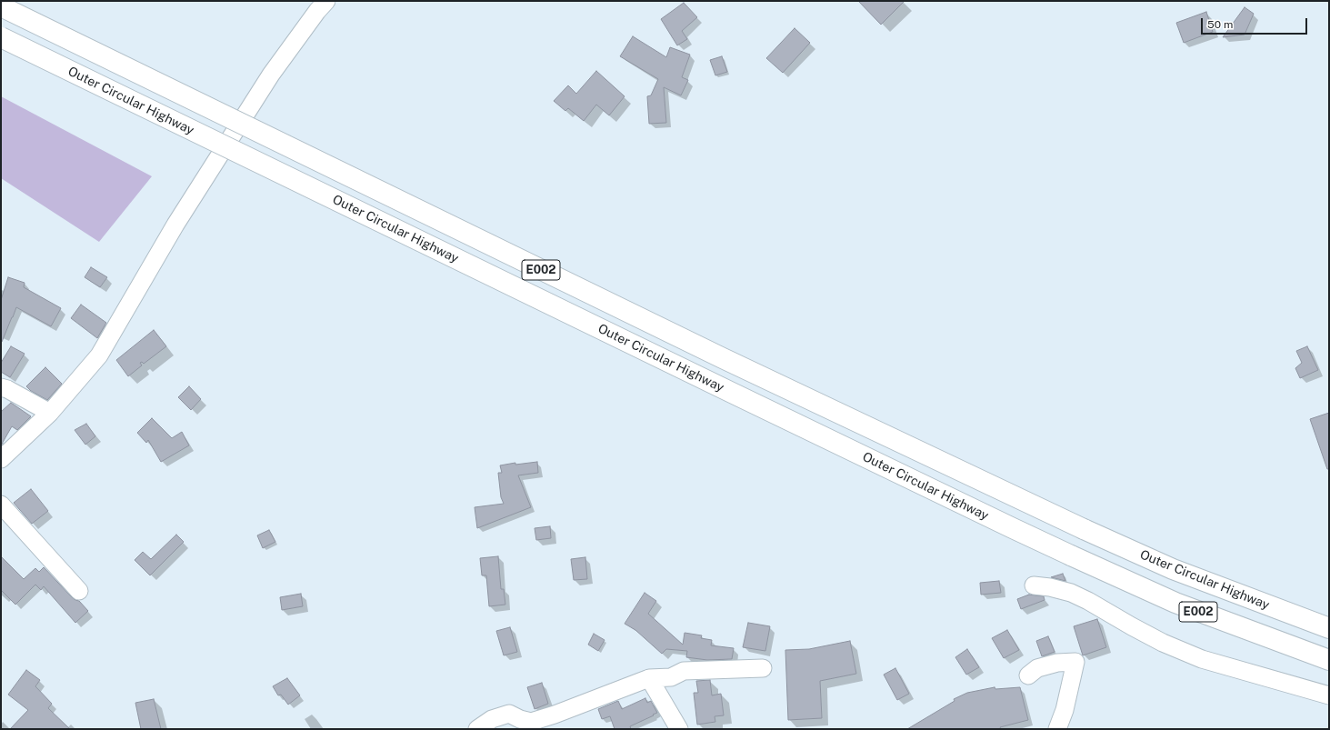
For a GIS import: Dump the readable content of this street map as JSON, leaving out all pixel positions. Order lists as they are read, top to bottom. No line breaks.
{"streets":{"highway":["Outer Circular Highway","E002"]},"scale_bar":"50 m"}
